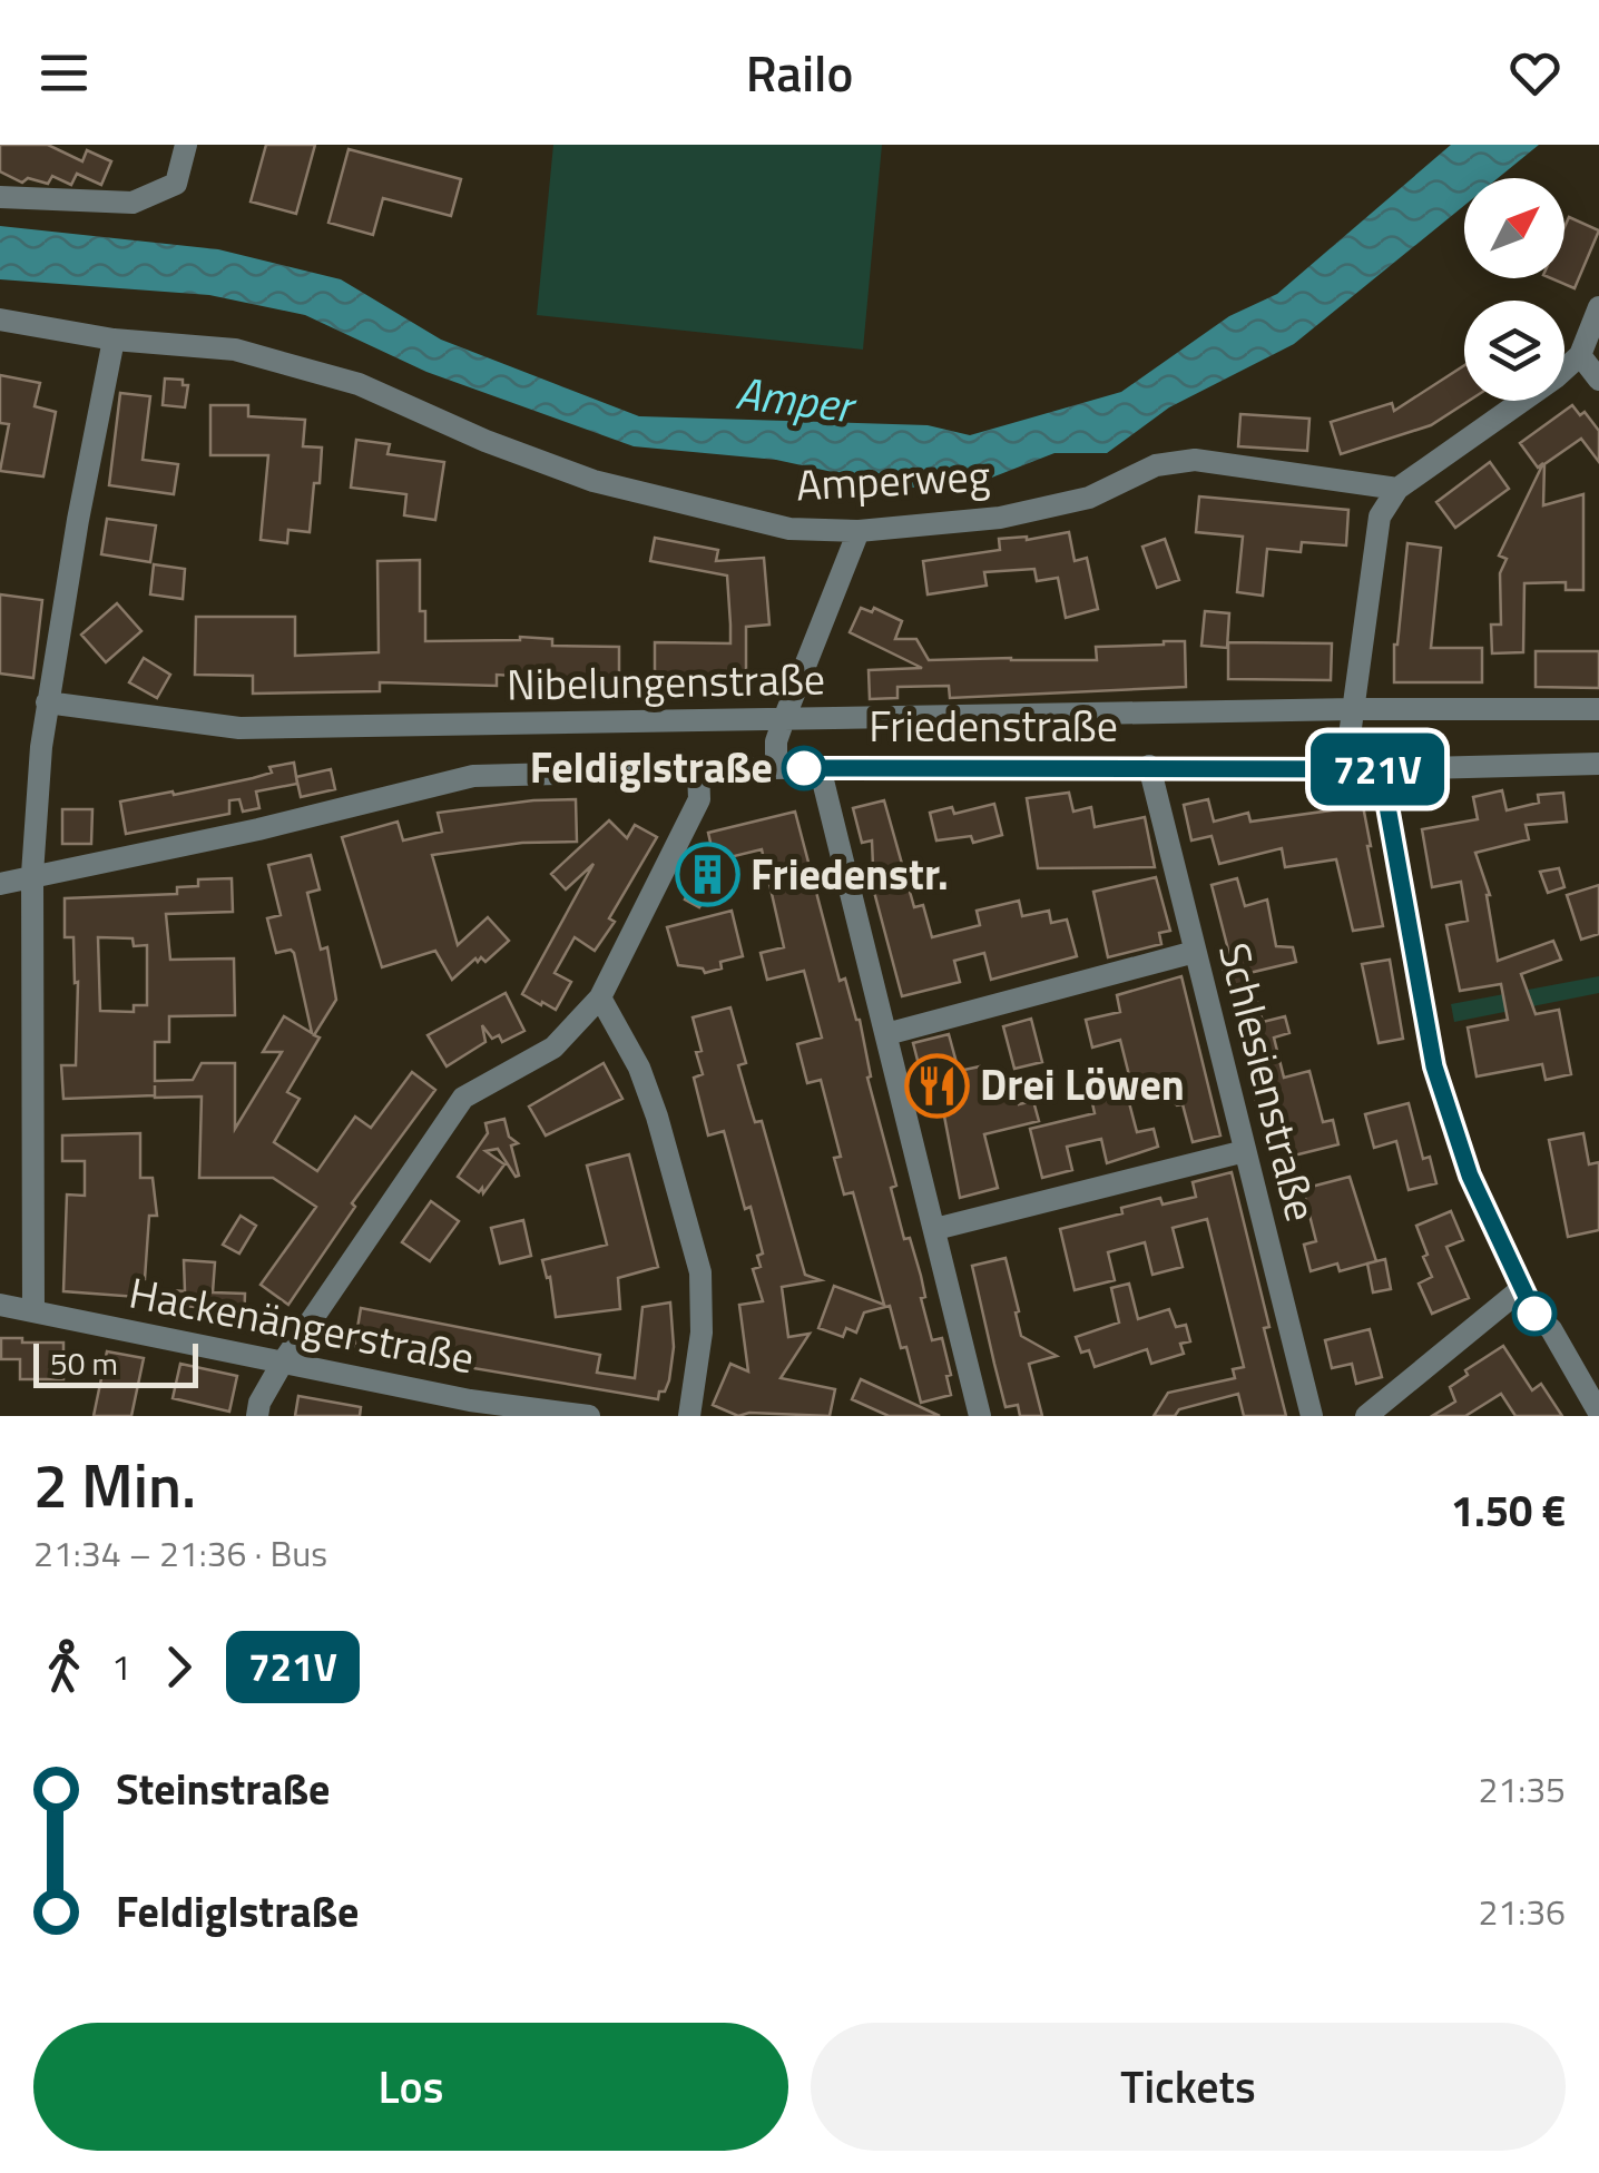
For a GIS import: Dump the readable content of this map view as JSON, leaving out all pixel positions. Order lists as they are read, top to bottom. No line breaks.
{"streets":{"street":["Amperweg","Nibelungenstraße","Friedenstraße","Schlesienstraße","Hackenängerstraße"]},"crossings":[["Friedenstraße","Schlesienstraße"]],"water":["Amper"],"places":{"other":["Feldiglstraße"],"building":["Friedenstr."],"restaurant":["Drei Löwen"]},"lines":["bus line 721V"],"scale_bar":"50 m","north":"top right","page":{"header":"Railo","on_map":"721V","scale":"50 m","heading":["2 Min.","21:34 – 21:36 · Bus","1.50 €"],"legs":["1","721V"],"list":[{"name":"Steinstraße","value":"21:35"},{"name":"Feldiglstraße","value":"21:36"}],"buttons":["Los","Tickets"]}}
